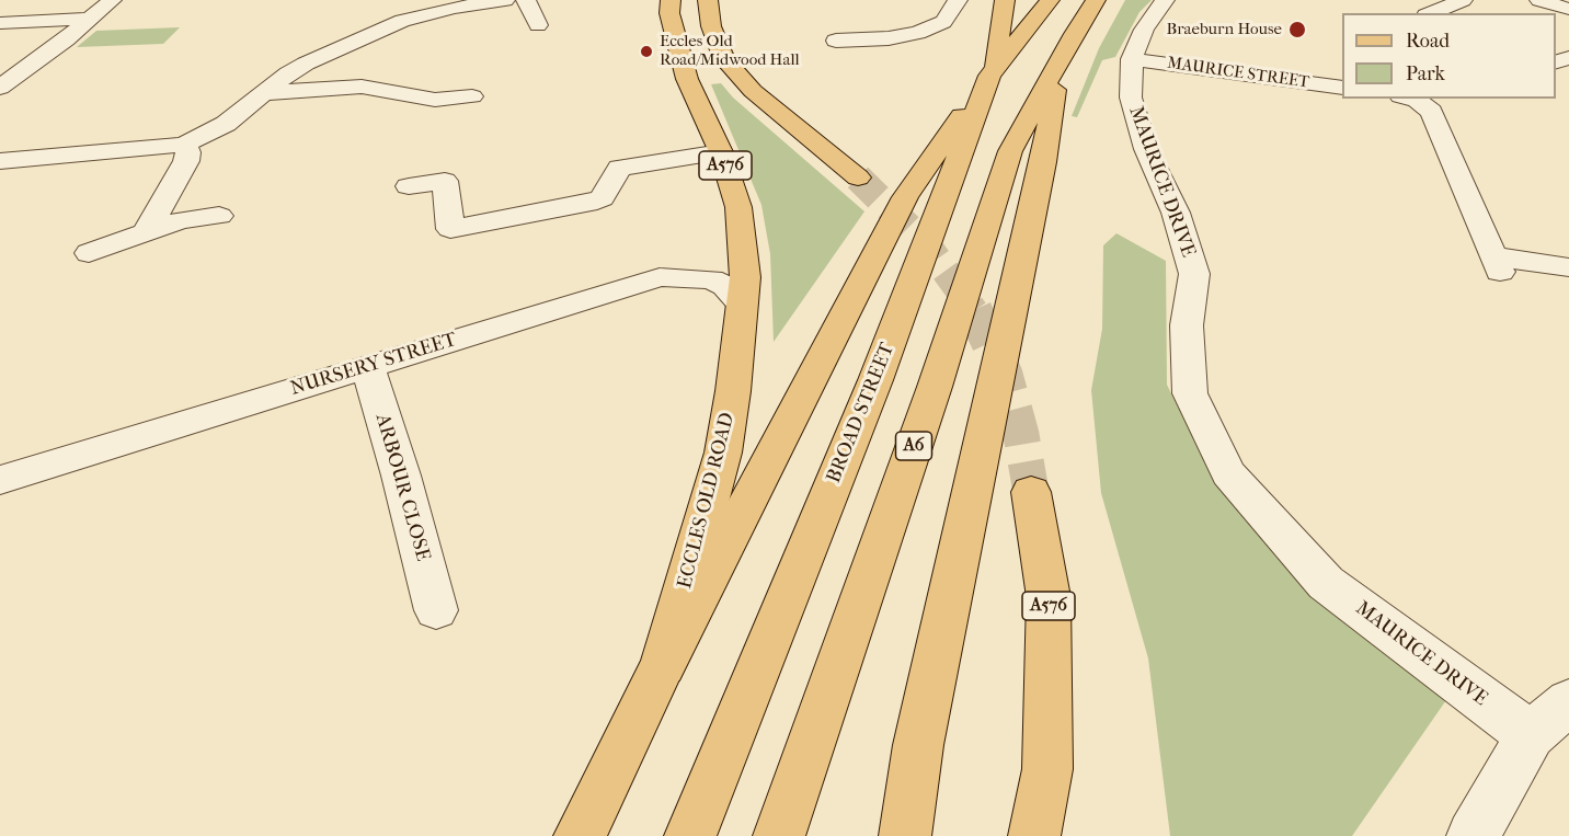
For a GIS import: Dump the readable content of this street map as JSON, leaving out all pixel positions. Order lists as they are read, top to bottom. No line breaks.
{"streets":{"main road":["A576","BROAD STREET","A6","ECCLES OLD ROAD"],"street":["MAURICE STREET","MAURICE DRIVE","NURSERY STREET","ARBOUR CLOSE"]},"crossings":[["MAURICE STREET","MAURICE DRIVE"],["NURSERY STREET","ARBOUR CLOSE"],["NURSERY STREET","ECCLES OLD ROAD"]],"places":["Braeburn House","Eccles Old Road/Midwood Hall"],"legend":["Road","Park"]}
